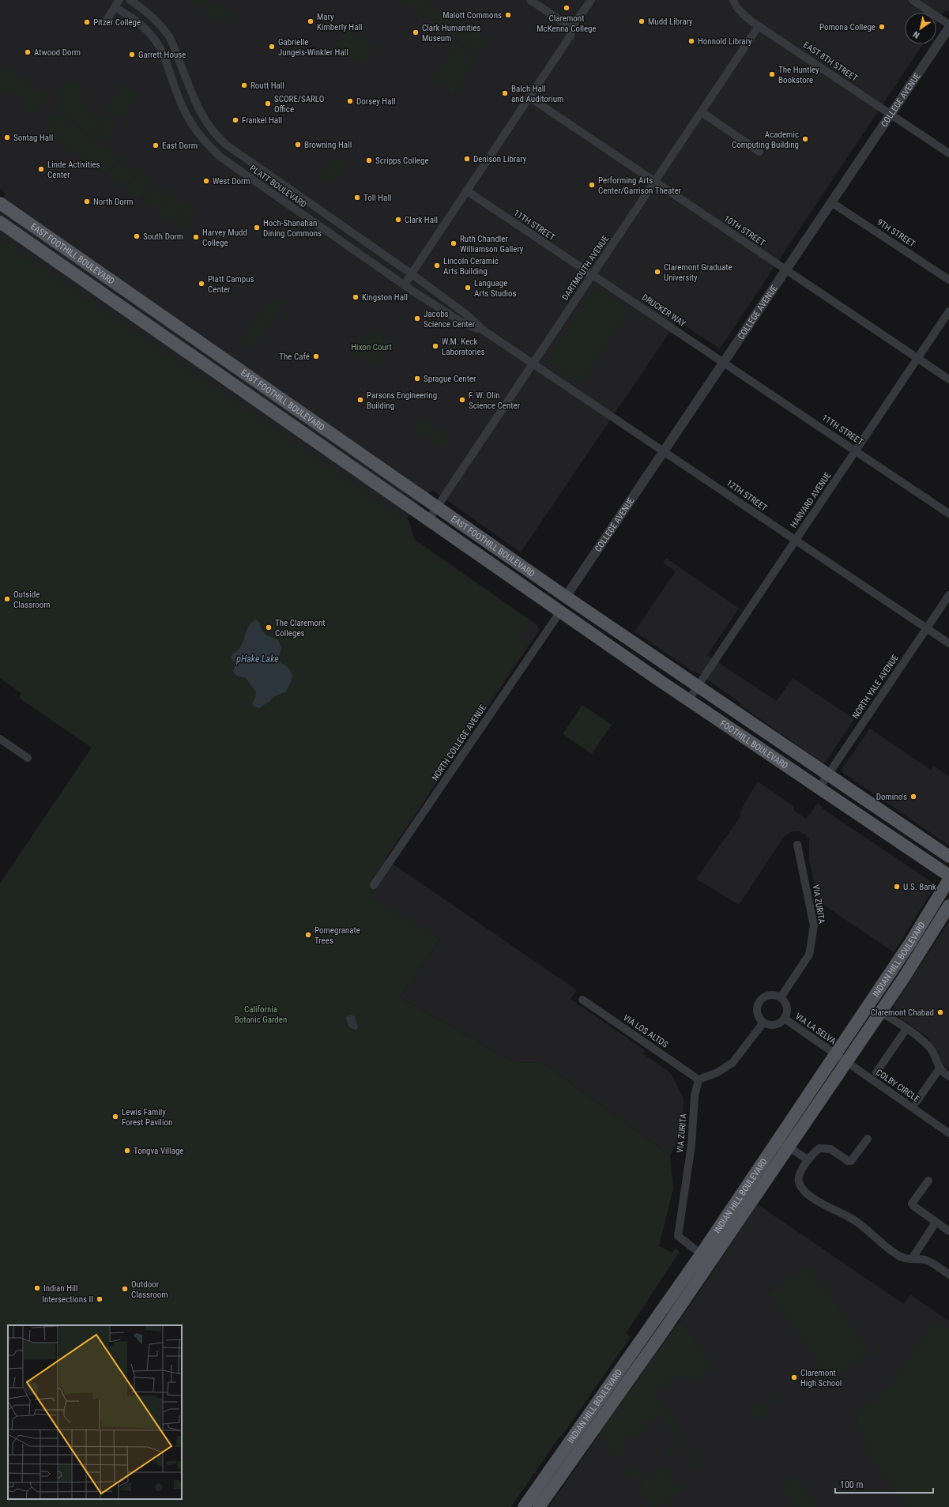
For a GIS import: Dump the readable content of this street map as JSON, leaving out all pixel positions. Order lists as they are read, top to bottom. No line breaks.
{"streets":{"main road":["EAST FOOTHILL BOULEVARD","FOOTHILL BOULEVARD","INDIAN HILL BOULEVARD"],"street":["EAST 8TH STREET","COLLEGE AVENUE","PLATT BOULEVARD","11TH STREET","10TH STREET","9TH STREET","DARTMOUTH AVENUE","DRUCKER WAY","12TH STREET","HARVARD AVENUE","NORTH YALE AVENUE","NORTH COLLEGE AVENUE","VIA ZURITA","VIA LA SELVA","VIA LOS ALTOS","COLBY CIRCLE"]},"crossings":[["EAST 8TH STREET","COLLEGE AVENUE"],["EAST 8TH STREET","DARTMOUTH AVENUE"],["COLLEGE AVENUE","11TH STREET"],["COLLEGE AVENUE","10TH STREET"],["COLLEGE AVENUE","9TH STREET"],["COLLEGE AVENUE","EAST FOOTHILL BOULEVARD"],["COLLEGE AVENUE","DRUCKER WAY"],["COLLEGE AVENUE","12TH STREET"],["COLLEGE AVENUE","FOOTHILL BOULEVARD"],["PLATT BOULEVARD","DARTMOUTH AVENUE"],["PLATT BOULEVARD","12TH STREET"],["11TH STREET","DARTMOUTH AVENUE"],["11TH STREET","DRUCKER WAY"],["11TH STREET","HARVARD AVENUE"],["10TH STREET","DARTMOUTH AVENUE"],["10TH STREET","HARVARD AVENUE"],["EAST FOOTHILL BOULEVARD","DARTMOUTH AVENUE"],["EAST FOOTHILL BOULEVARD","NORTH COLLEGE AVENUE"],["EAST FOOTHILL BOULEVARD","FOOTHILL BOULEVARD"],["DARTMOUTH AVENUE","DRUCKER WAY"],["DARTMOUTH AVENUE","12TH STREET"],["12TH STREET","HARVARD AVENUE"],["12TH STREET","NORTH YALE AVENUE"],["HARVARD AVENUE","FOOTHILL BOULEVARD"],["NORTH YALE AVENUE","FOOTHILL BOULEVARD"],["NORTH COLLEGE AVENUE","FOOTHILL BOULEVARD"],["VIA ZURITA","INDIAN HILL BOULEVARD"],["VIA ZURITA","VIA LA SELVA"],["VIA ZURITA","VIA LOS ALTOS"],["INDIAN HILL BOULEVARD","VIA LA SELVA"],["INDIAN HILL BOULEVARD","COLBY CIRCLE"],["VIA LA SELVA","COLBY CIRCLE"]],"water":["pHake Lake"],"parks":["Hixon Court","California Botanic Garden"],"places":["Claremont McKenna College","Malott Commons","Mary Kimberly Hall","Mudd Library","Pitzer College","Pomona College","Clark Humanities Museum","Honnold Library","Gabrielle Jungels-Winkler Hall","Atwood Dorm","Garrett House","The Huntley Bookstore","Routt Hall","Balch Hall and Auditorium","Dorsey Hall","SCORE/SARLO Office","Frankel Hall","Sontag Hall","Academic Computing Building","Browning Hall","East Dorm","Denison Library","Scripps College","Linde Activities Center","West Dorm","Performing Arts Center/Garrison Theater","Toll Hall","North Dorm","Clark Hall","Hoch-Shanahan Dining Commons","South Dorm","Harvey Mudd College","Ruth Chandler Williamson Gallery","Lincoln Ceramic Arts Building","Claremont Graduate University","Platt Campus Center","Language Arts Studios","Kingston Hall","Jacobs Science Center","W.M. Keck Laboratories","The Café","Sprague Center","Parsons Engineering Building","F. W. Olin Science Center","Outside Classroom","The Claremont Colleges","Domino's","U.S. Bank","Pomegranate Trees","Claremont Chabad","Lewis Family Forest Pavilion","Tongva Village","Indian Hill","Outdoor Classroom","Intersections II","Claremont High School"],"scale_bar":"100 m","north":"bottom left"}
